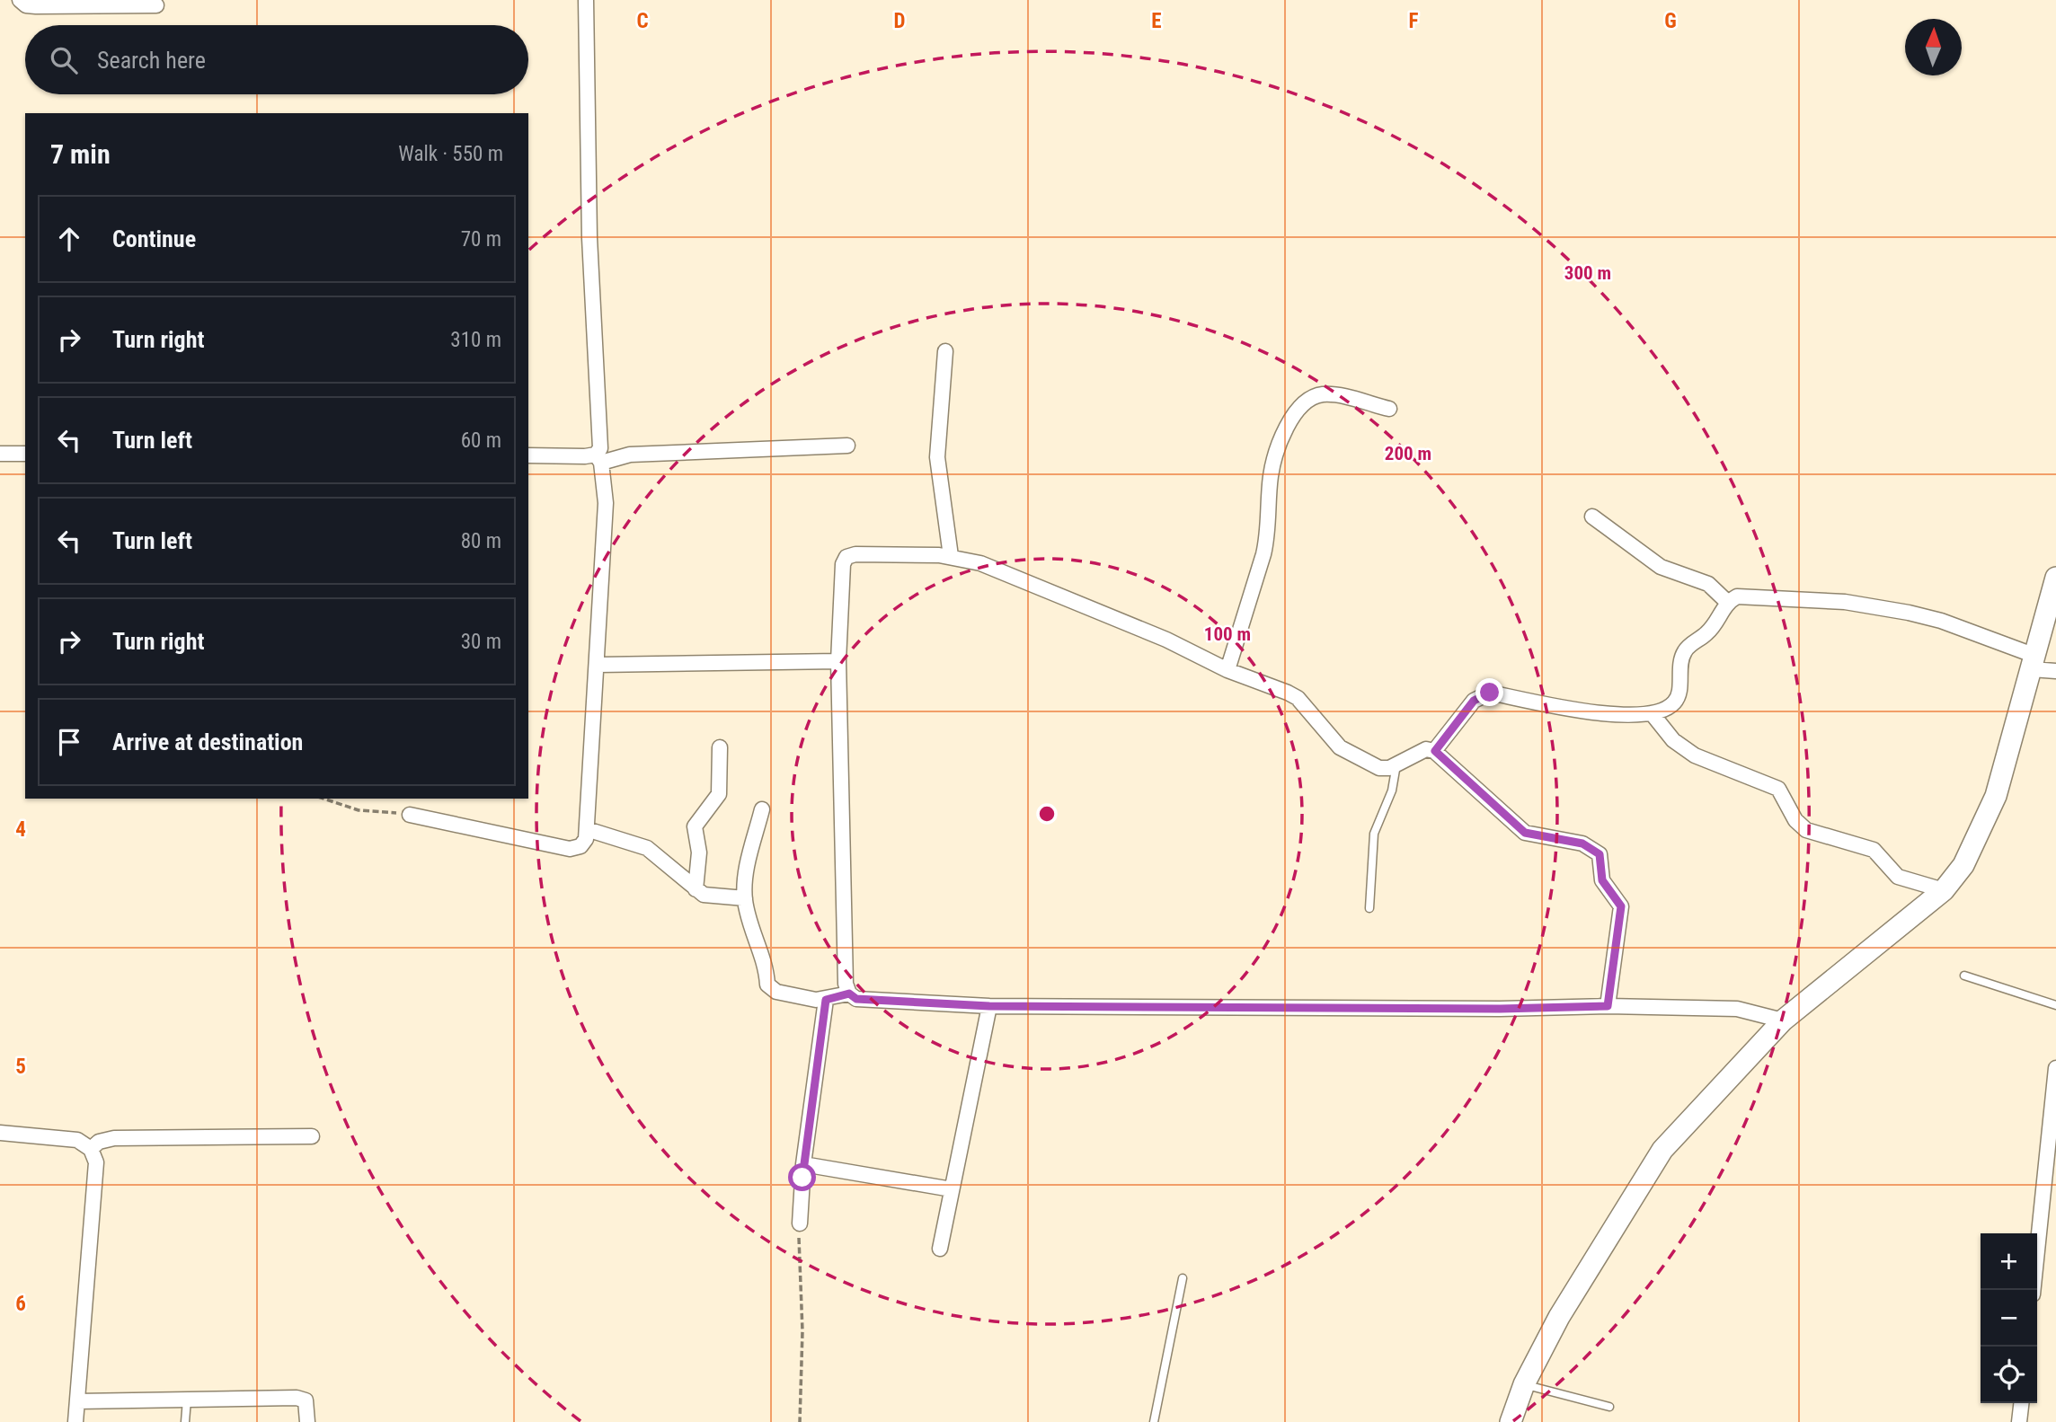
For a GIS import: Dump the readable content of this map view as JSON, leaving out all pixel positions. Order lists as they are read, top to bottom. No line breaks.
{"north":"top","page":{"search":"Search here","heading":["7 min","Walk · 550 m"],"list":[["Continue","70 m"],["Turn right","310 m"],["Turn left","60 m"],["Turn left","80 m"],["Turn right","30 m"],"Arrive at destination"],"map_buttons":["+","−"]},"grid":{"columns":["C","D","E","F","G"],"rows":["4","5","6"]},"rings":["300 m","200 m","100 m"]}
